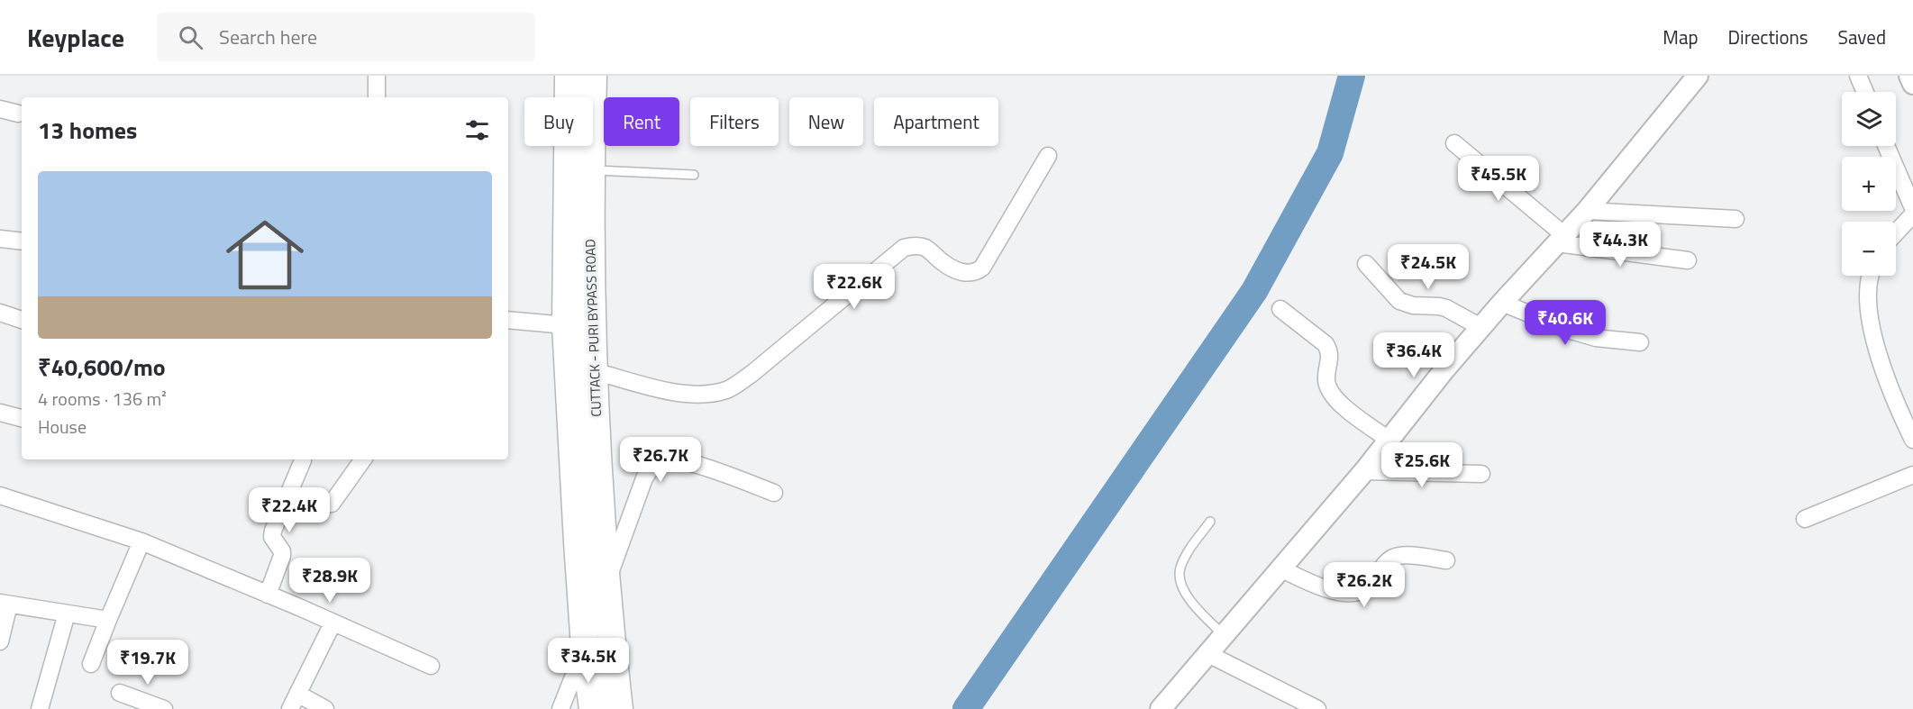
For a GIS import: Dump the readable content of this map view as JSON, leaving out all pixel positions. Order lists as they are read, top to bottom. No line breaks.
{"streets":{"highway":["CUTTACK - PURI BYPASS ROAD"]},"page":{"header":"Keyplace","search":"Search here","nav":["Map","Directions","Saved"],"map_buttons":["+","−"],"chip":["Buy","Rent","Filters","New","Apartment"],"heading":"13 homes","price":["₹45.5K","₹44.3K","₹24.5K","₹22.6K","₹40.6K","₹36.4K","₹26.7K","₹25.6K","₹22.4K","₹28.9K","₹26.2K","₹34.5K","₹19.7K"],"list":[{"name":"₹40,600/mo","note":"4 rooms · 136 m² · House"}]}}
